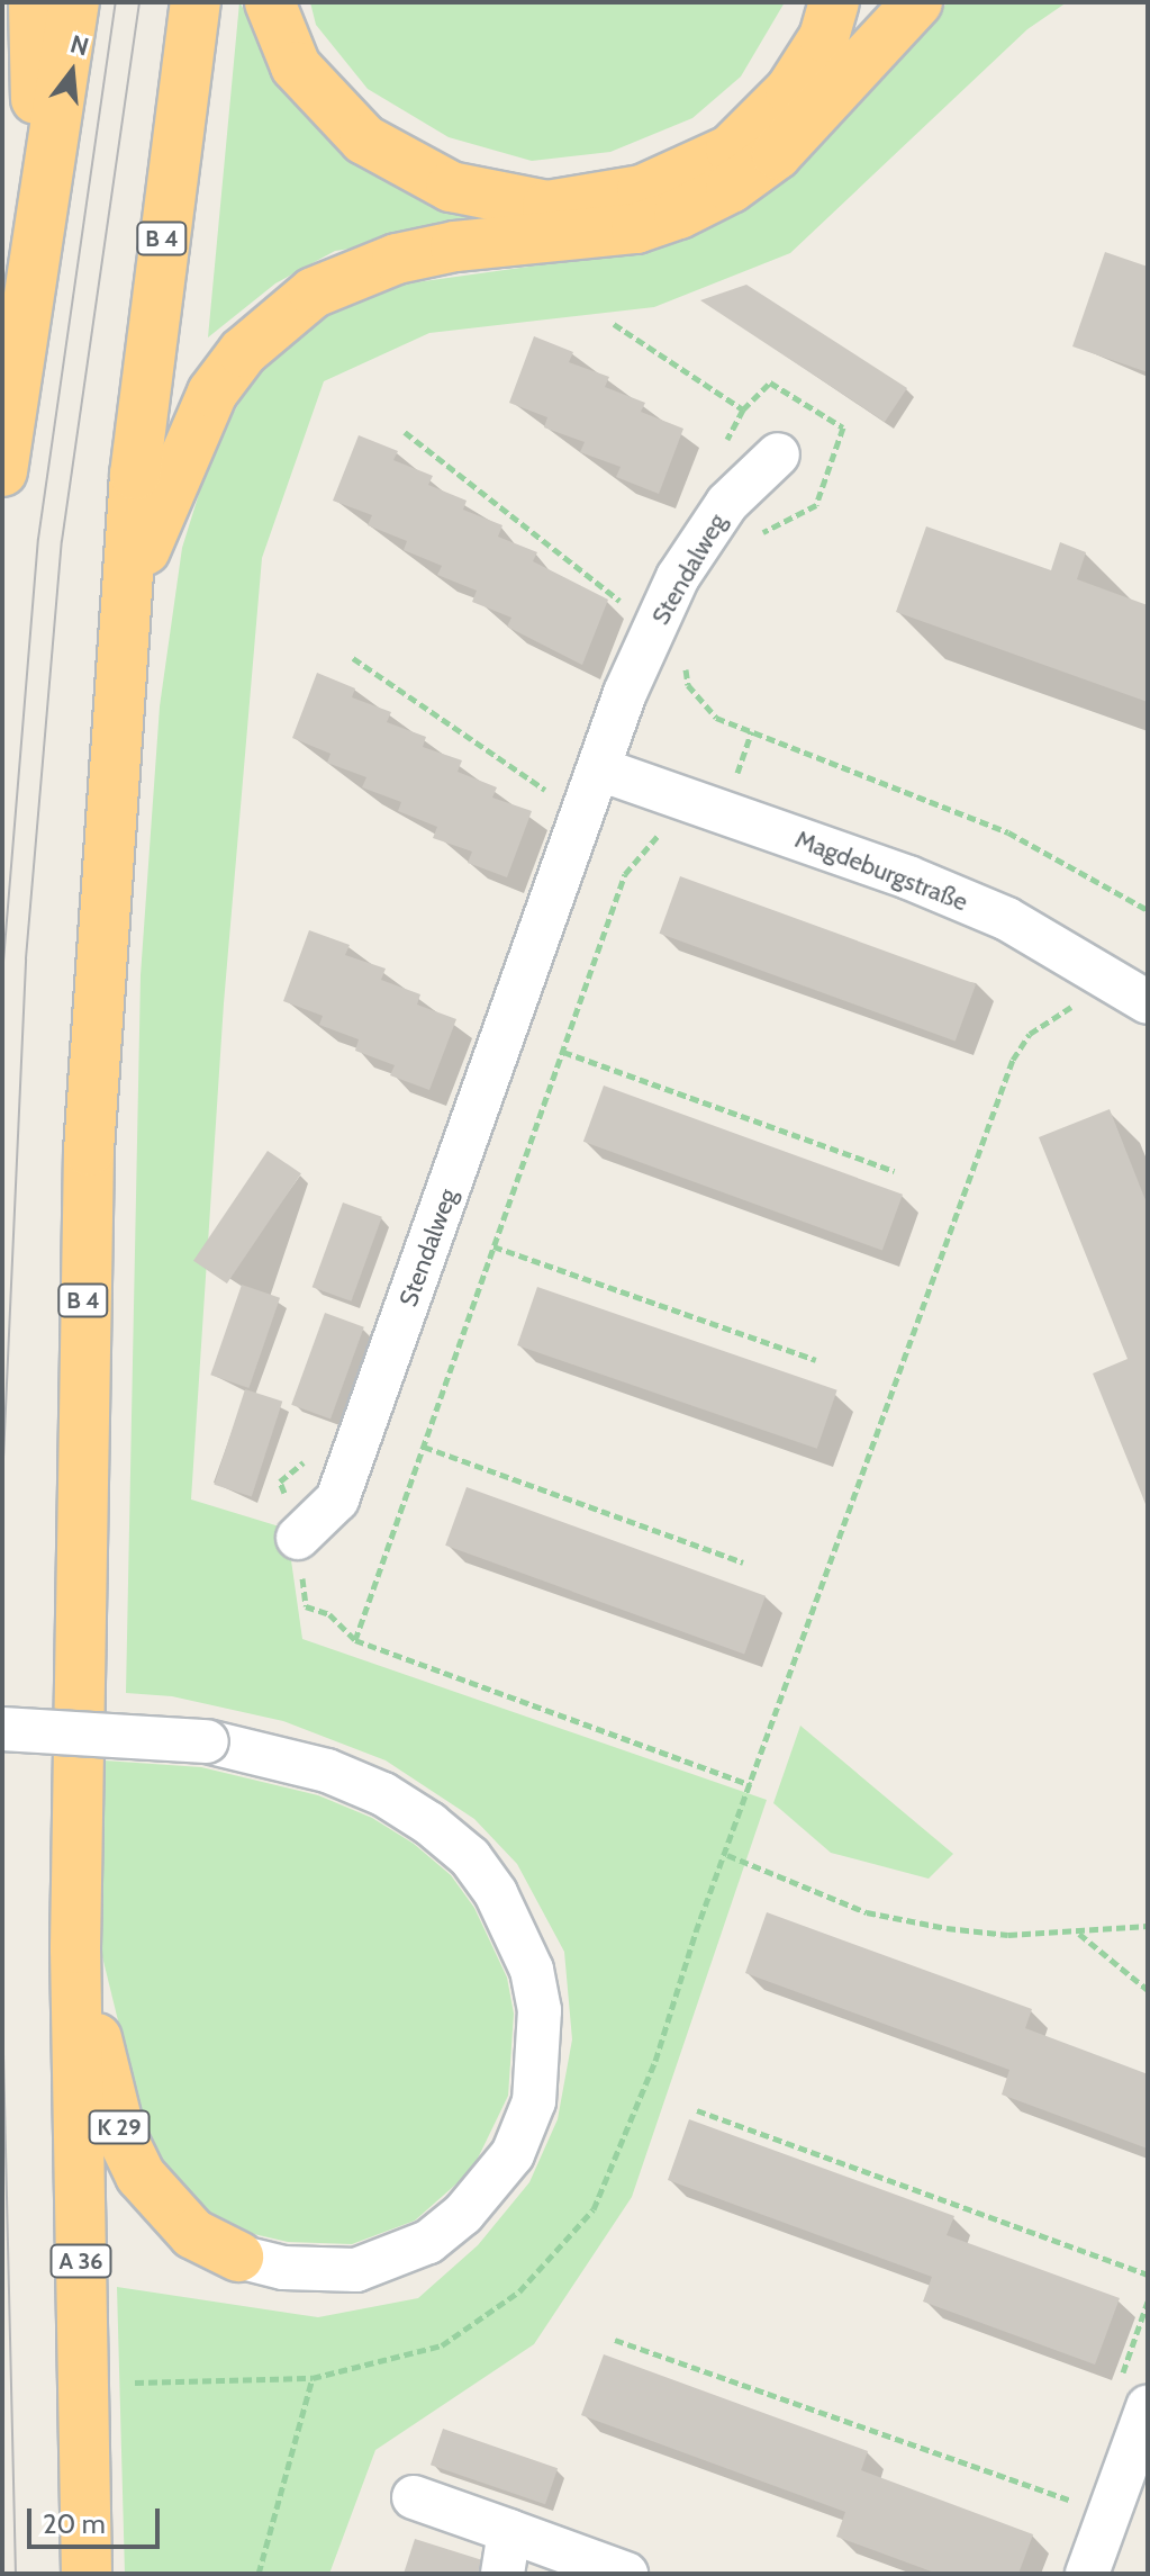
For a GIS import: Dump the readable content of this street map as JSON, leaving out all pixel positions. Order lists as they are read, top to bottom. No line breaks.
{"streets":{"highway":["B 4","K 29","A 36"],"street":["Stendalweg","Magdeburgstraße"]},"crossings":[["B 4","K 29"],["B 4","A 36"],["Stendalweg","Magdeburgstraße"],["K 29","A 36"]],"scale_bar":"20 m","north":"top"}
